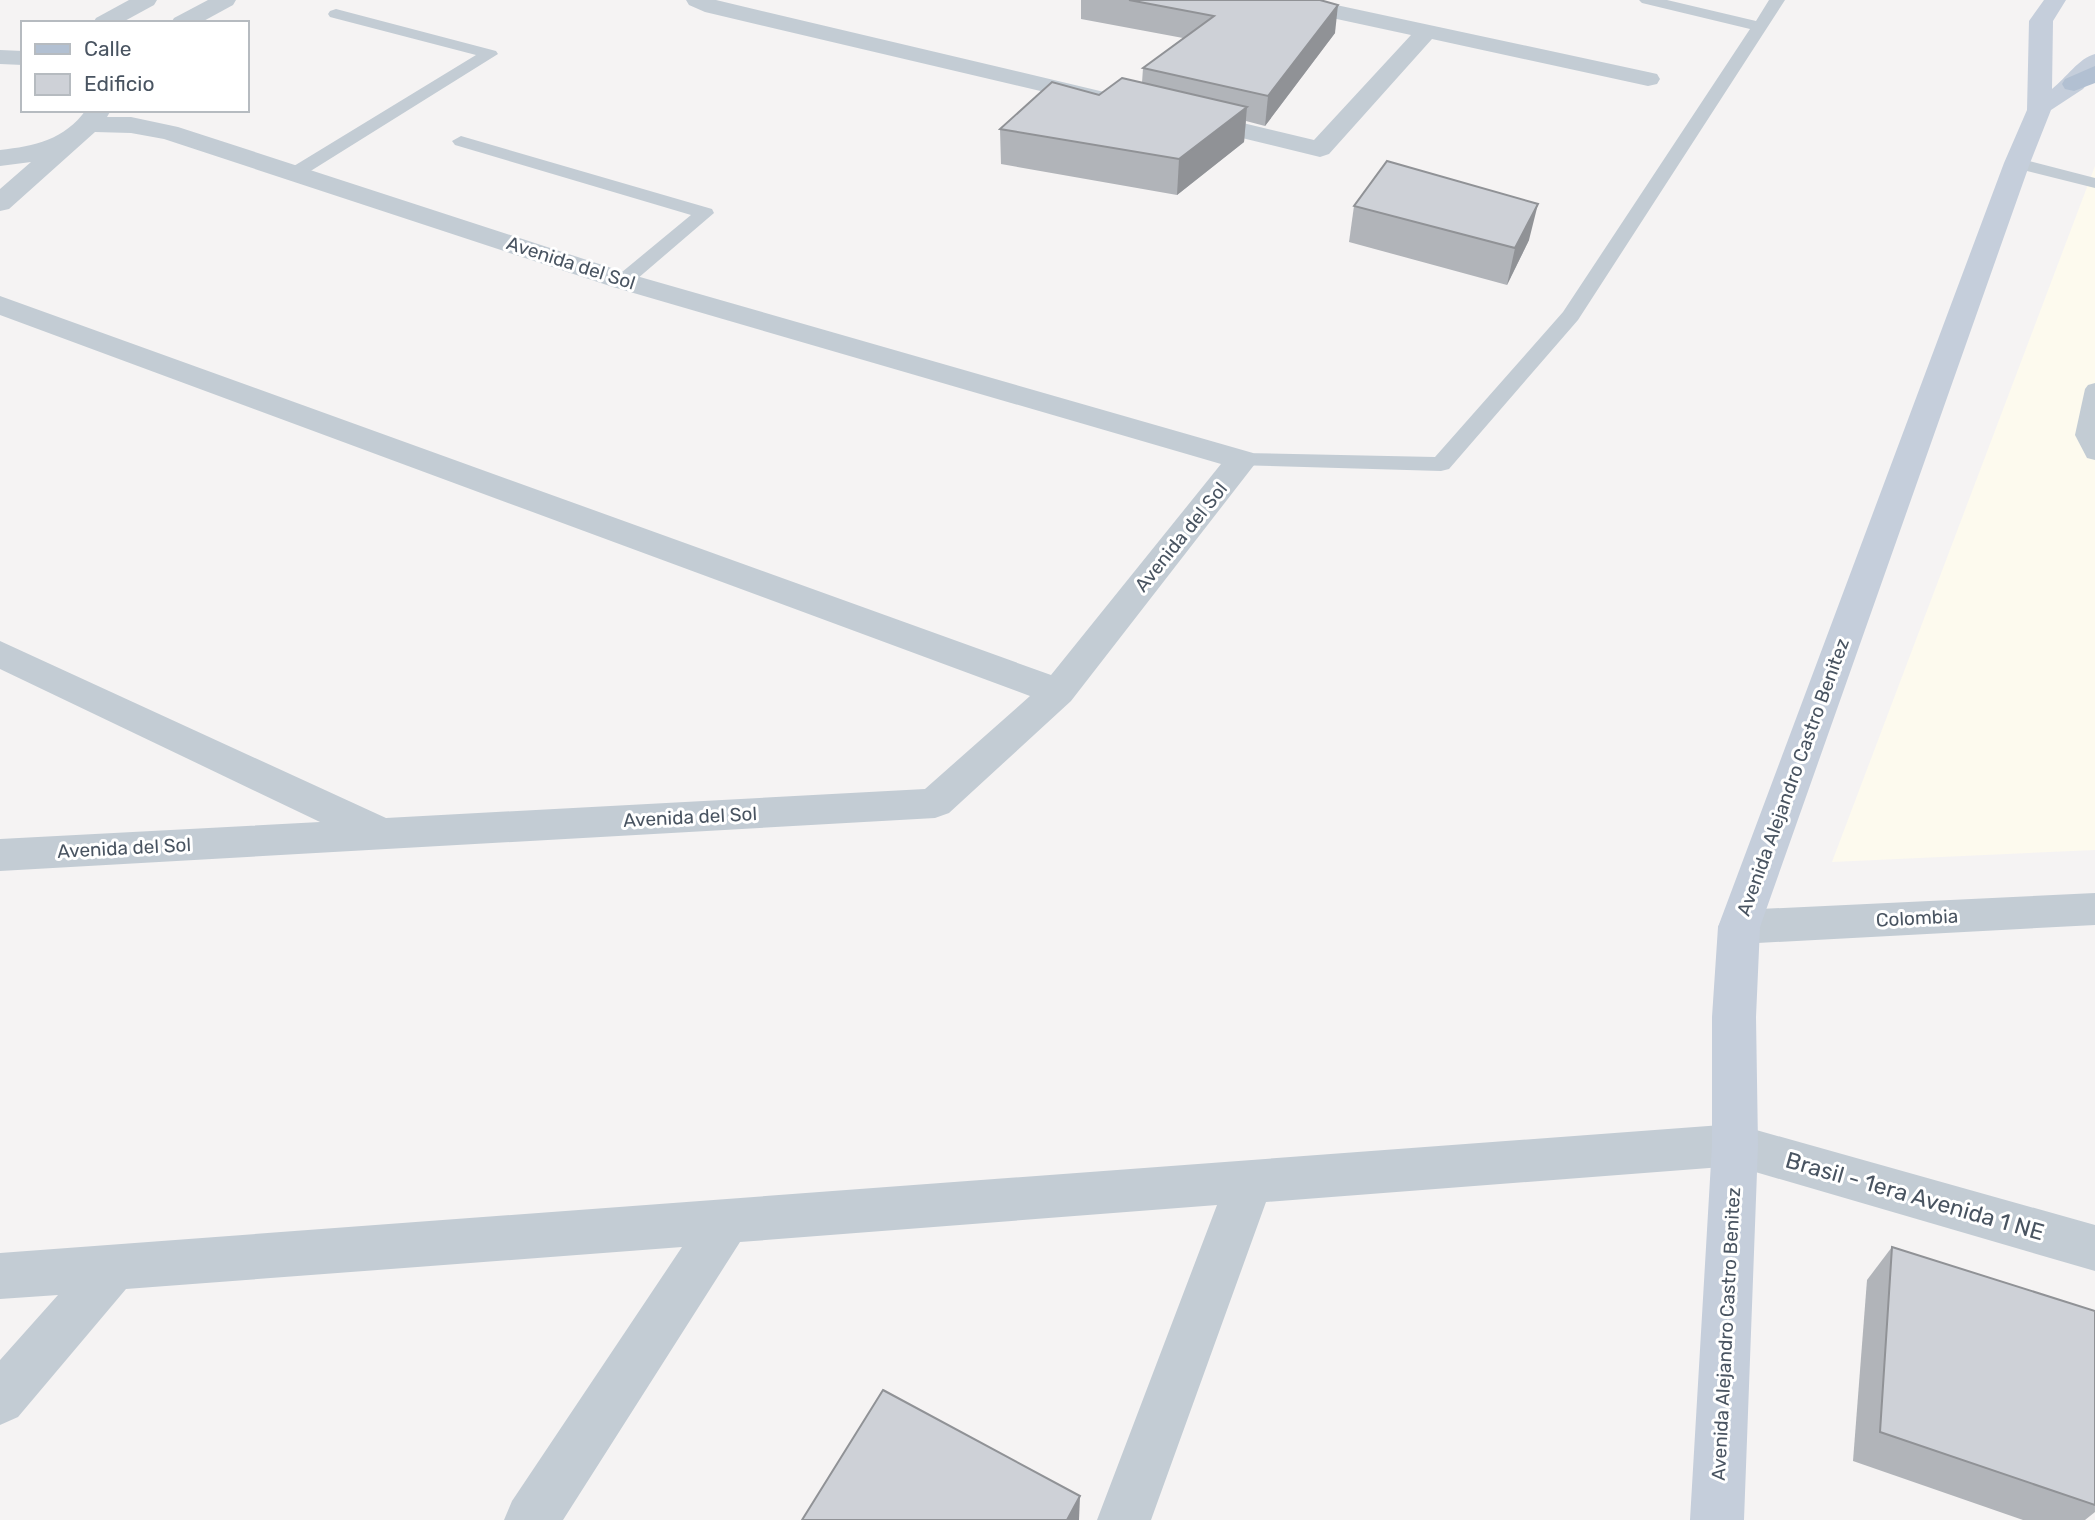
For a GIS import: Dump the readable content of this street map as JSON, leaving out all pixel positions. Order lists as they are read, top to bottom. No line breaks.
{"streets":{"street":["Avenida del Sol","Avenida Alejandro Castro Benitez","Colombia","Brasil - 1era Avenida 1 NE"]},"crossings":[["Avenida Alejandro Castro Benitez","Colombia"],["Avenida Alejandro Castro Benitez","Brasil - 1era Avenida 1 NE"]],"legend":["Calle","Edificio"]}
